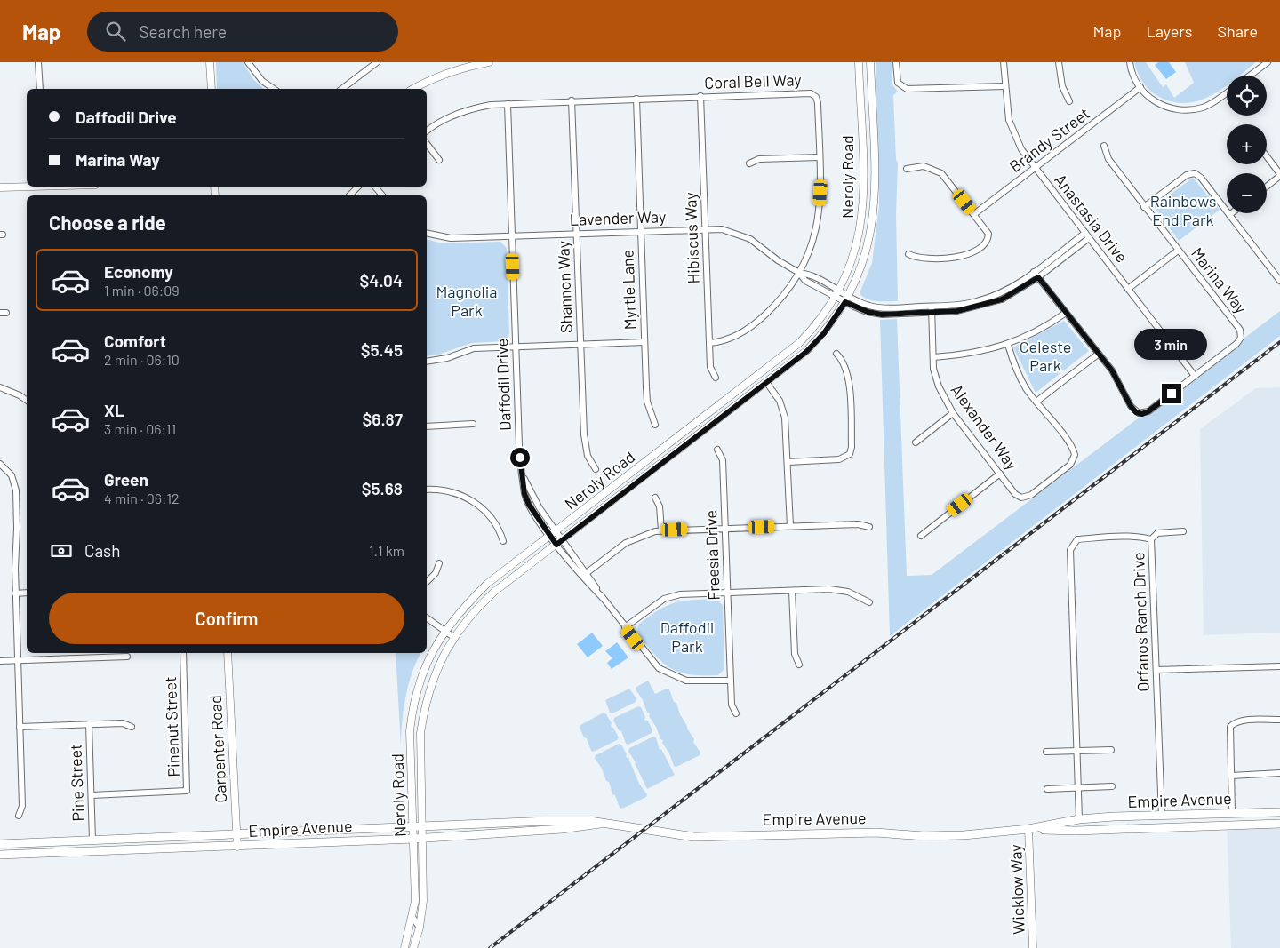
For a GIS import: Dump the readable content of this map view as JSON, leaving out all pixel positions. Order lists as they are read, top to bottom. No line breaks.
{"streets":{"main road":["Empire Avenue"],"street":["Coral Bell Way","Brandy Street","Neroly Road","Lavender Way","Anastasia Drive","Hibiscus Way","Marina Way","Shannon Way","Myrtle Lane","Daffodil Drive","Alexander Way","Freesia Drive","Orfanos Ranch Drive","Pinenut Street","Carpenter Road","Pine Street","Wicklow Way"]},"crossings":[["Coral Bell Way","Lavender Way"],["Coral Bell Way","Hibiscus Way"],["Coral Bell Way","Shannon Way"],["Coral Bell Way","Myrtle Lane"],["Coral Bell Way","Daffodil Drive"],["Brandy Street","Anastasia Drive"],["Neroly Road","Lavender Way"],["Neroly Road","Daffodil Drive"],["Neroly Road","Empire Avenue"],["Lavender Way","Hibiscus Way"],["Lavender Way","Shannon Way"],["Lavender Way","Myrtle Lane"],["Lavender Way","Daffodil Drive"],["Anastasia Drive","Marina Way"],["Daffodil Drive","Freesia Drive"],["Orfanos Ranch Drive","Empire Avenue"],["Pinenut Street","Pine Street"],["Carpenter Road","Empire Avenue"],["Pine Street","Empire Avenue"],["Empire Avenue","Wicklow Way"]],"parks":["Rainbows End Park","Magnolia Park","Celeste Park","Daffodil Park"],"page":{"header":"Map","search":"Search here","nav":["Map","Layers","Share"],"map_buttons":["+","−"],"banner":["Daffodil Drive","Marina Way"],"heading":"Choose a ride","list":[{"name":"Economy","note":"1 min · 06:09","value":"$4.04"},{"name":"Comfort","note":"2 min · 06:10","value":"$5.45"},{"name":"XL","note":"3 min · 06:11","value":"$6.87"},{"name":"Green","note":"4 min · 06:12","value":"$5.68"}],"bubble":"3 min","pay":["Cash","1.1 km"],"buttons":"Confirm"}}
